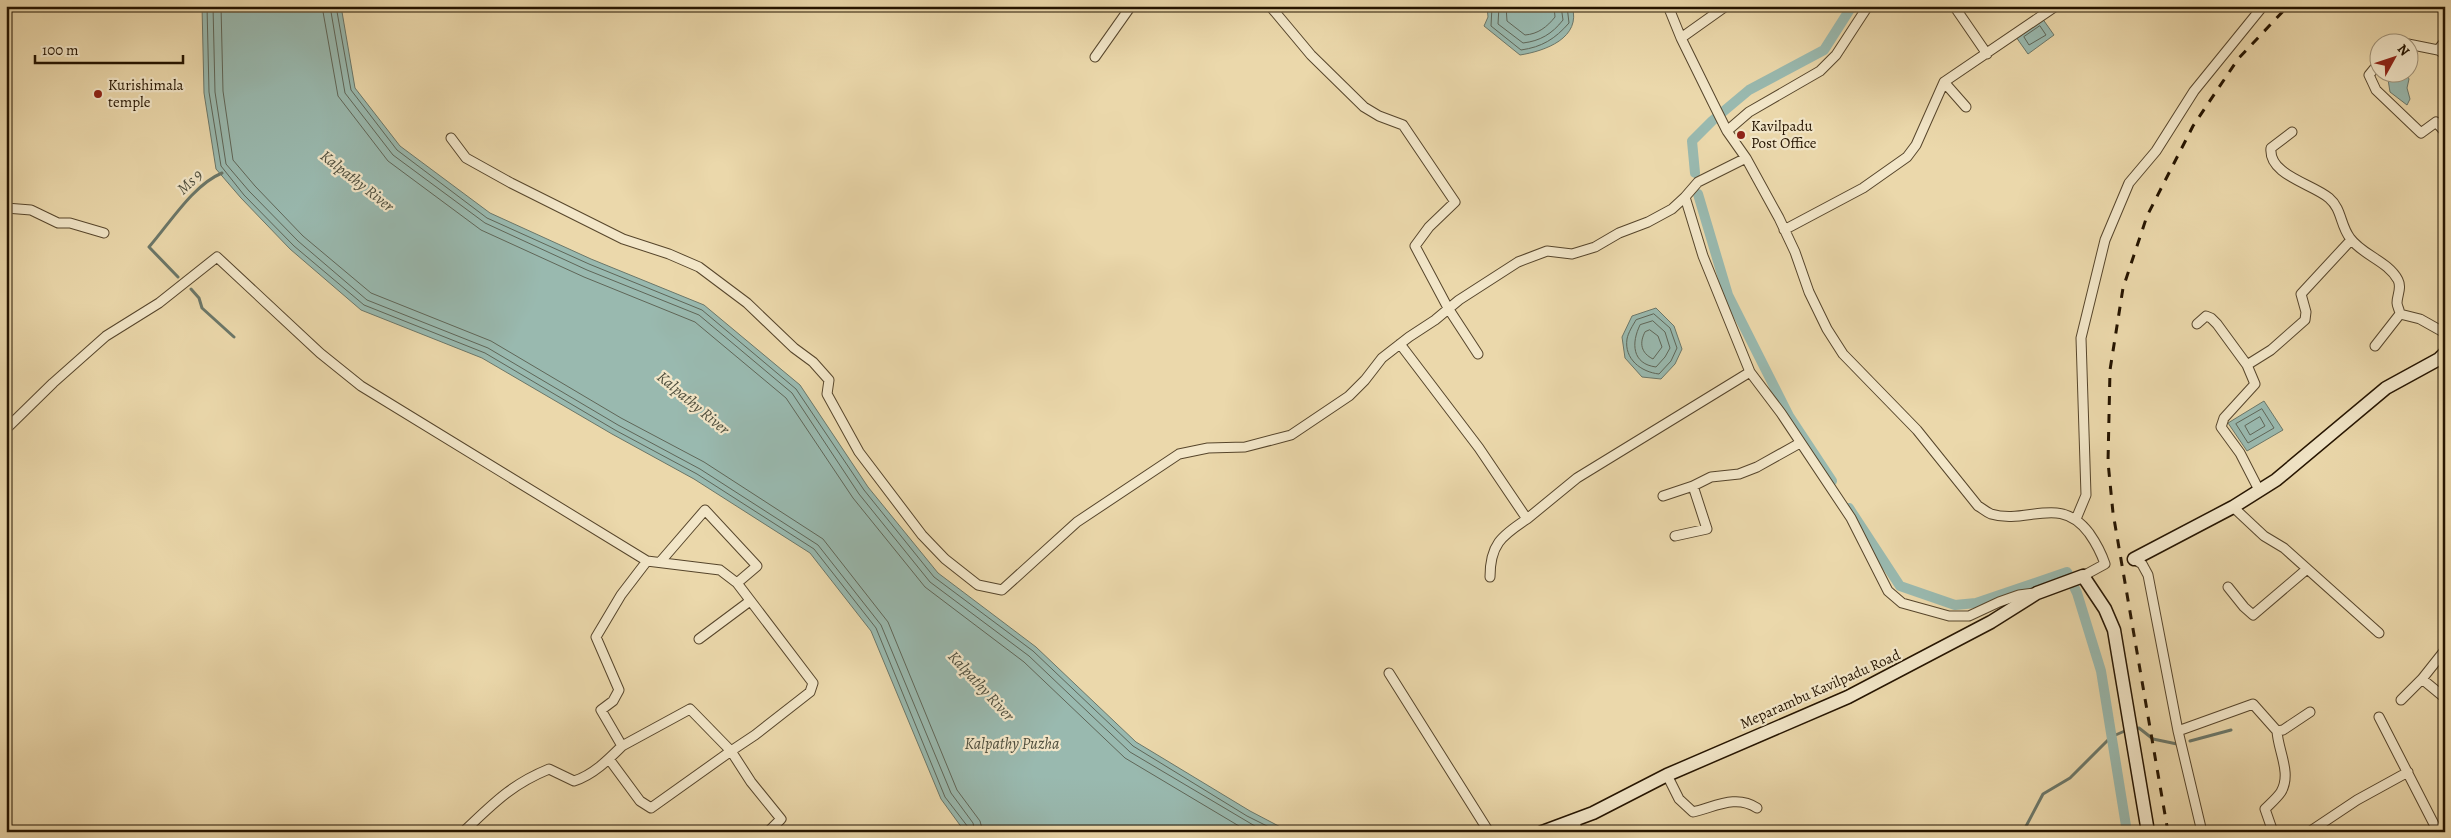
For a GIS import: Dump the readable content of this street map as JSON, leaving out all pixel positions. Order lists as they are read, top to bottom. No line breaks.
{"streets":{"main road":["Meparambu Kavilpadu Road"]},"water":["Kalpathy River","Ms 9","Kalpathy Puzha"],"places":["Kurishimala temple","Kavilpadu Post Office"],"scale_bar":"100 m","north":"top right"}
